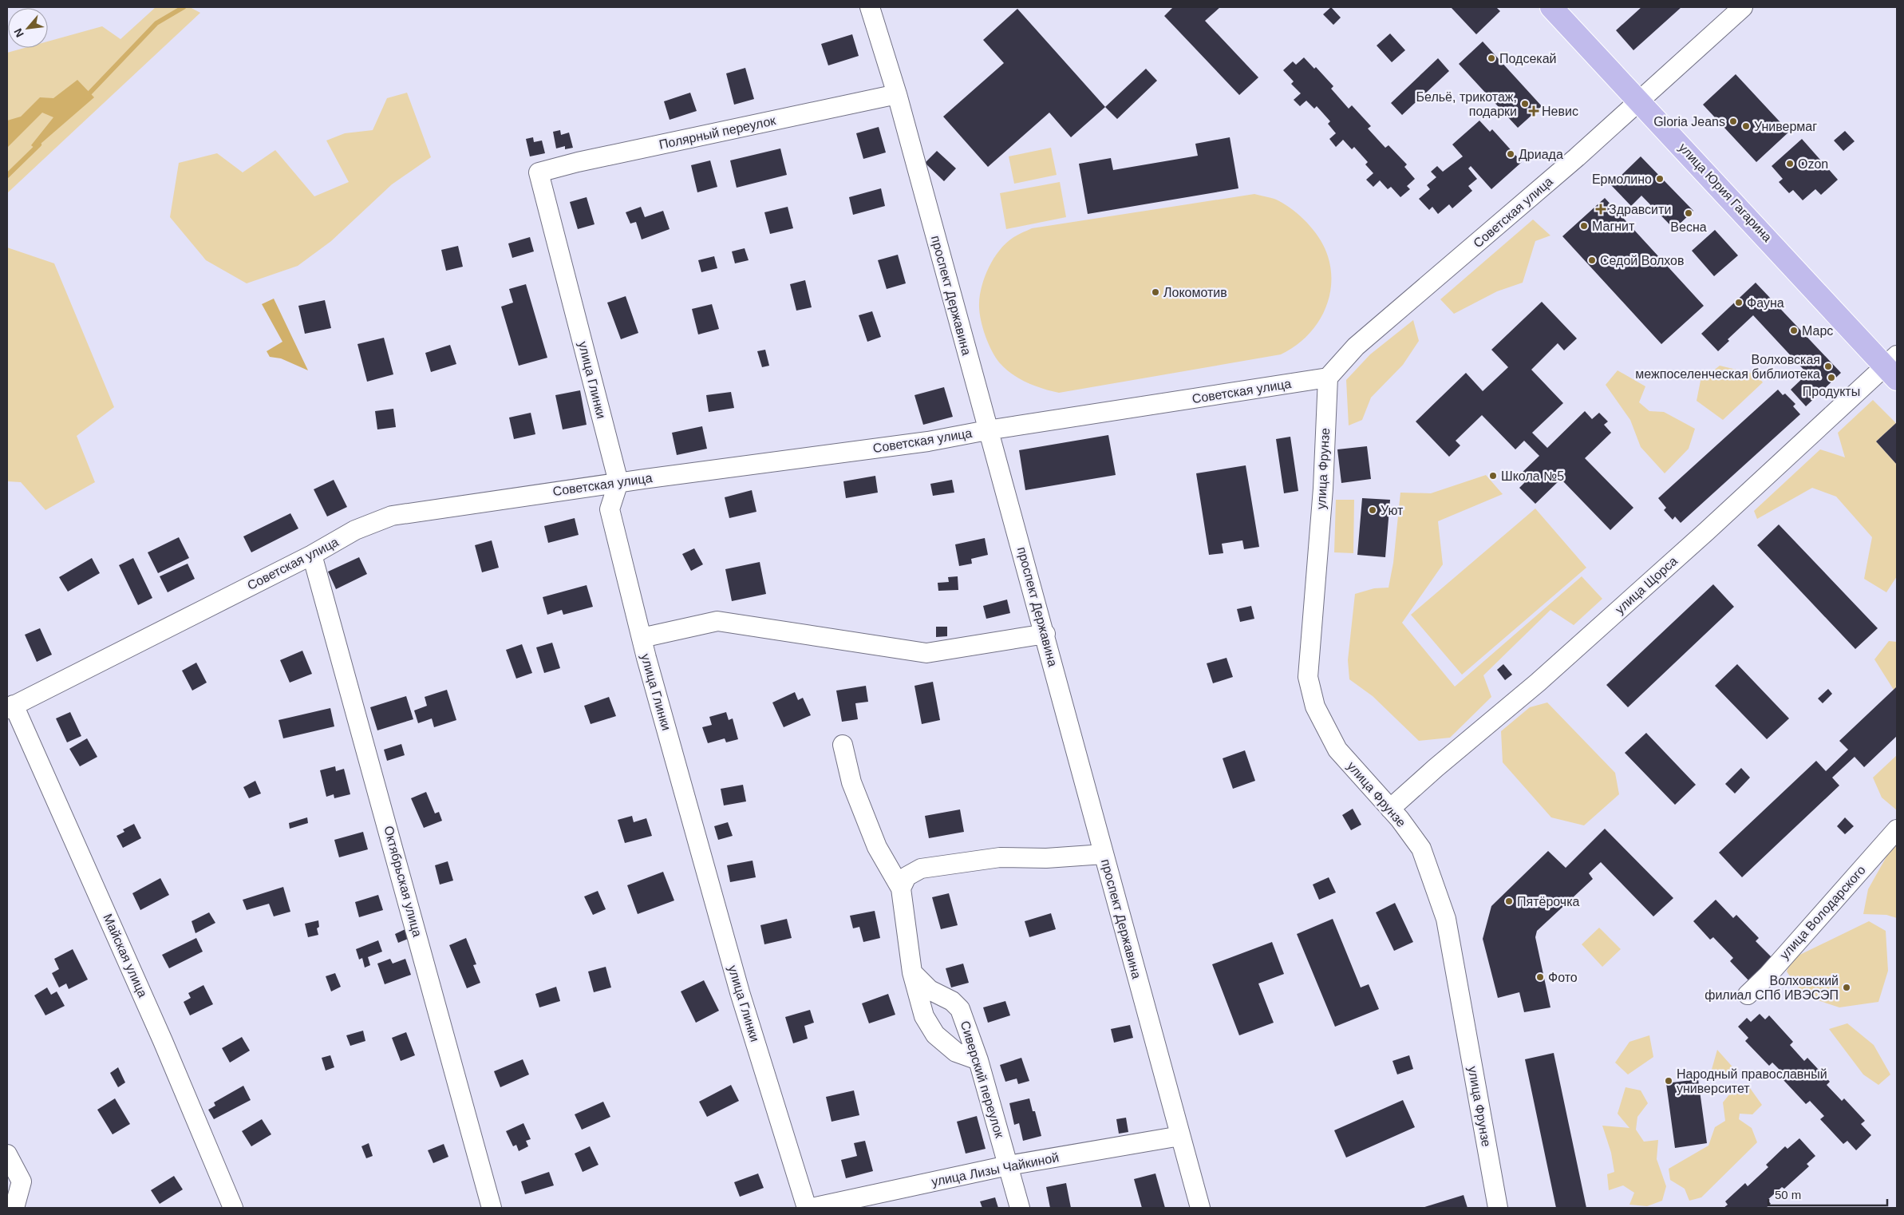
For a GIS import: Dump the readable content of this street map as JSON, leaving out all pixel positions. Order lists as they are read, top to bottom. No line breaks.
{"streets":{"main road":["улица Юрия Гагарина"],"street":["Полярный переулок","Советская улица","проспект Державина","улица Глинки","улица Фрунзе","улица Щорса","Октябрьская улица","улица Володарского","Майская улица","Сиверский переулок","улица Лизы Чайкиной"]},"crossings":[["Полярный переулок","проспект Державина"],["Полярный переулок","улица Глинки"],["улица Юрия Гагарина","Советская улица"],["улица Юрия Гагарина","улица Щорса"],["Советская улица","проспект Державина"],["Советская улица","улица Глинки"],["Советская улица","улица Фрунзе"],["Советская улица","Октябрьская улица"],["Советская улица","Майская улица"],["проспект Державина","улица Лизы Чайкиной"],["улица Фрунзе","улица Щорса"],["Сиверский переулок","улица Лизы Чайкиной"]],"places":{"other":["Подсекай","Бельё, трикотаж, подарки","Gloria Jeans","Универмаг","Дриада","Ozon","Ермолино","Весна","Магнит","Седой Волхов","Локомотив","Фауна","Марс","Волховская межпоселенческая библиотека","Продукты","Школа №5","Уют","Пятёрочка","Фото","Волховский филиал СПб ИВЭСЭП","Народный православный университет"],"health":["Невис","Здравсити"]},"scale_bar":"50 m","north":"bottom left"}
